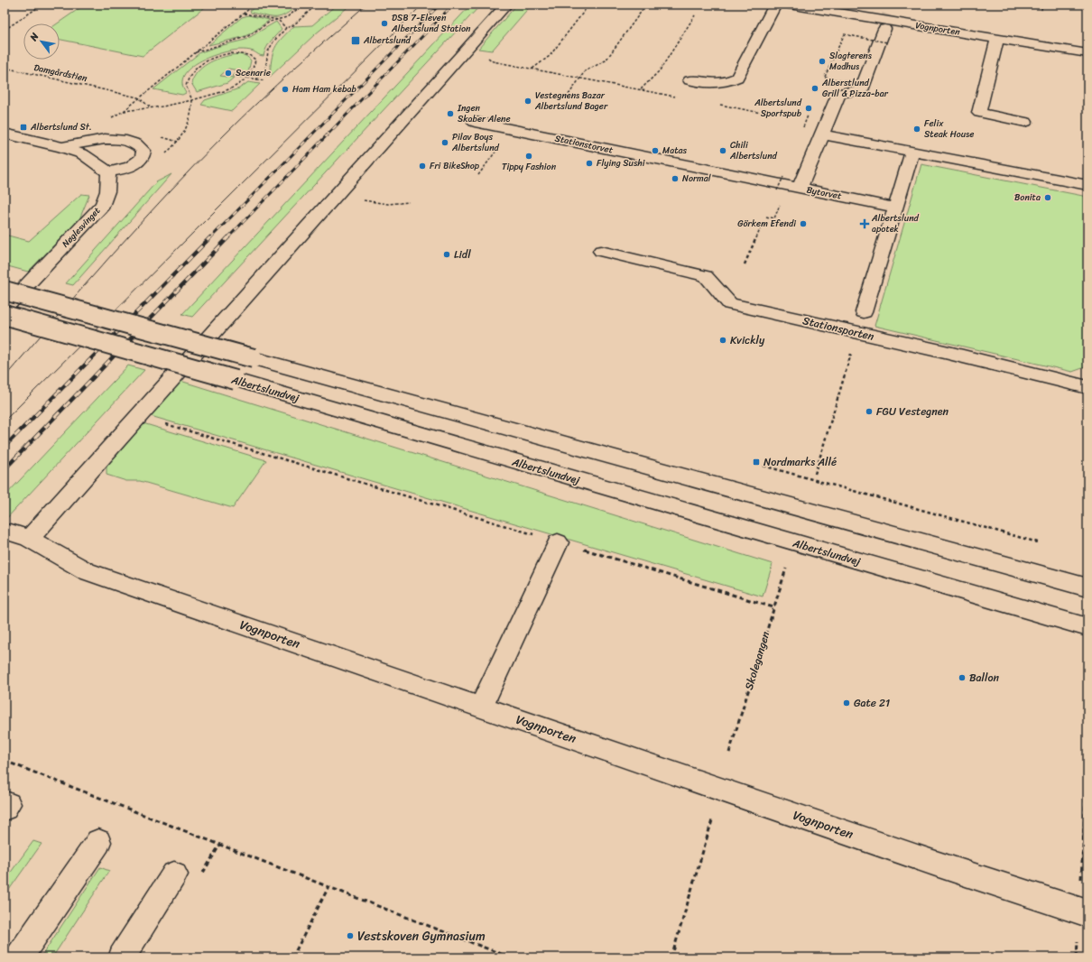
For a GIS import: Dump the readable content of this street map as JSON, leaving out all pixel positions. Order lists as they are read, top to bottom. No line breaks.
{"streets":{"street":["Vognporten","Stationstorvet","Bytorvet","Nøglesvinget","Stationsporten","Albertslundvej"],"path":["Damgårdstien","Skolegangen"]},"crossings":[["Stationstorvet","Bytorvet"]],"places":{"other":["DSB 7-Eleven Albertslund Station","Slagterens Madhus","Scenarie","Alberstlund Grill & Pizza-bar","Ham Ham kebab","Vestegnens Bazar Albertslund Bager","Albertslund Sportspub","Ingen Skaber Alene","Felix Steak House","Pilav Boys Albertslund","Matas","Chili Albertslund","Tippy Fashion","Flying Sushi","Fri BikeShop","Normal","Bonita","Görkem Efendi","Lidl","Kvickly","FGU Vestegnen","Ballon","Gate 21","Vestskoven Gymnasium"],"transit":["Albertslund","Albertslund St.","Nordmarks Allé"],"health":["Albertslund apotek"]},"north":"top left"}
